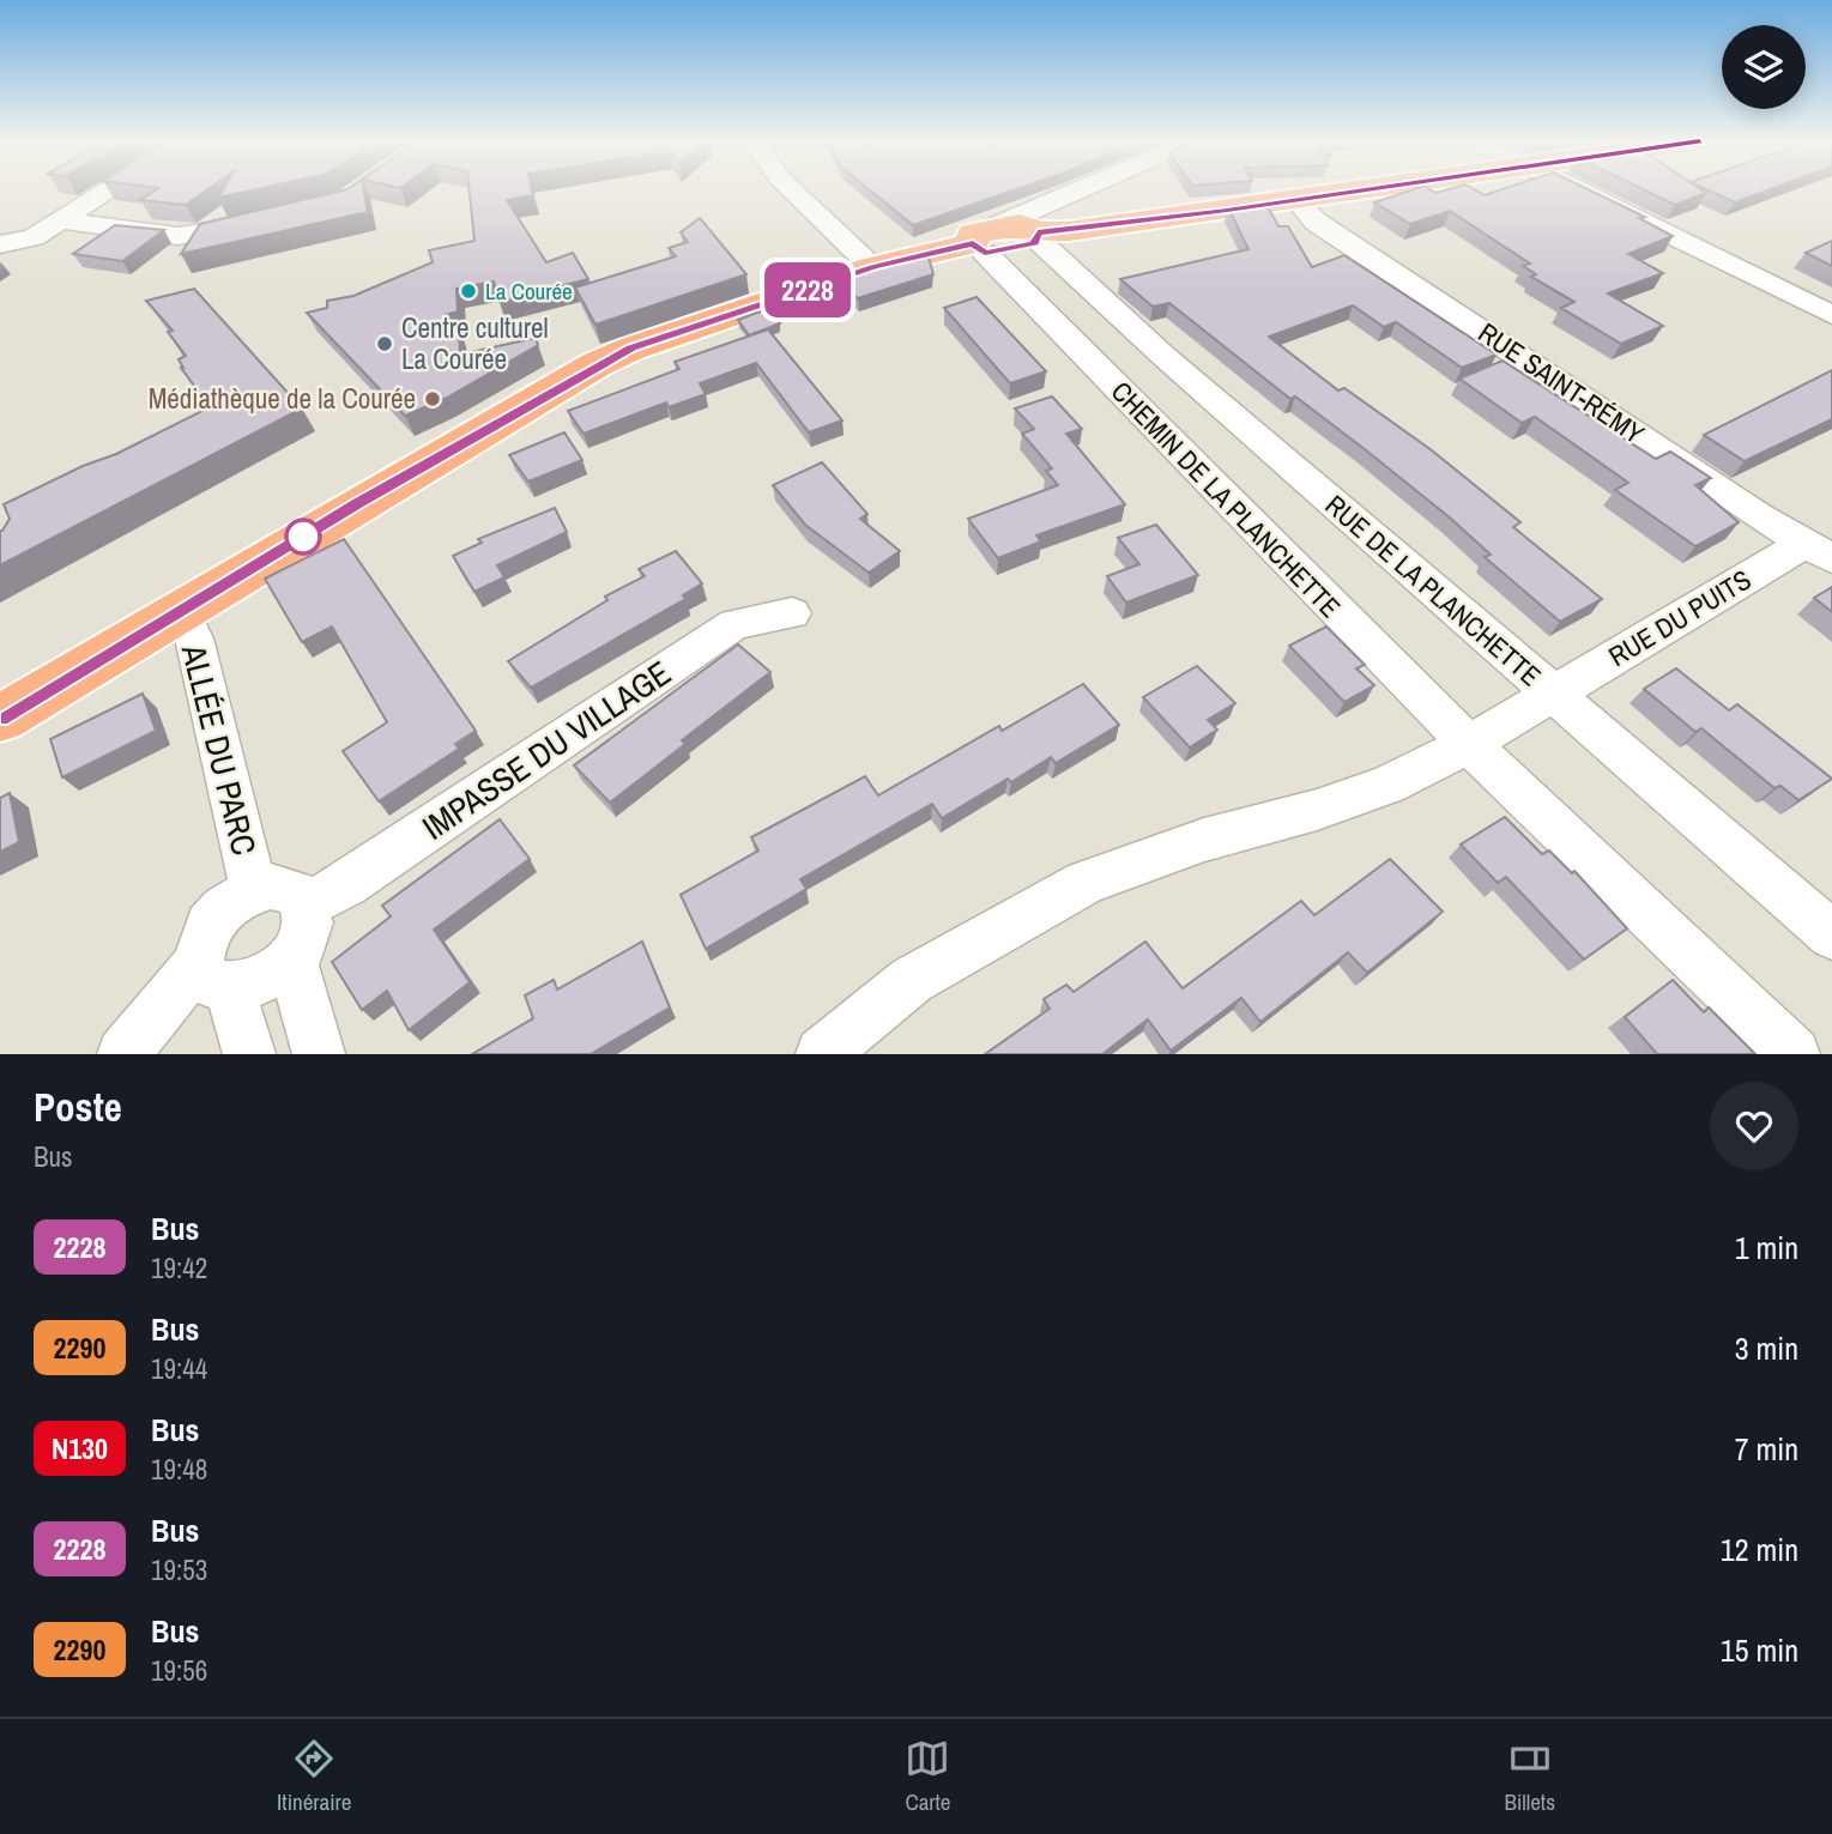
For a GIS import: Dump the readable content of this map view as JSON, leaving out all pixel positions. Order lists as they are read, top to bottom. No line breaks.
{"streets":{"street":["RUE SAINT-RÉMY","CHEMIN DE LA PLANCHETTE","RUE DE LA PLANCHETTE","RUE DU PUITS","ALLÉE DU PARC","IMPASSE DU VILLAGE"]},"crossings":[["RUE SAINT-RÉMY","RUE DU PUITS"],["CHEMIN DE LA PLANCHETTE","RUE DU PUITS"],["RUE DE LA PLANCHETTE","RUE DU PUITS"],["ALLÉE DU PARC","IMPASSE DU VILLAGE"]],"places":["La Courée","Centre culturel La Courée","Médiathèque de la Courée"],"lines":["bus line 2228"],"page":{"on_map":"2228","heading":["Poste","Bus"],"list":[{"mark":"2228","name":"Bus","note":"19:42","value":"1 min"},{"mark":"2290","name":"Bus","note":"19:44","value":"3 min"},{"mark":"N130","name":"Bus","note":"19:48","value":"7 min"},{"mark":"2228","name":"Bus","note":"19:53","value":"12 min"},{"mark":"2290","name":"Bus","note":"19:56","value":"15 min"}],"tabs":["Itinéraire","Carte","Billets"]}}
